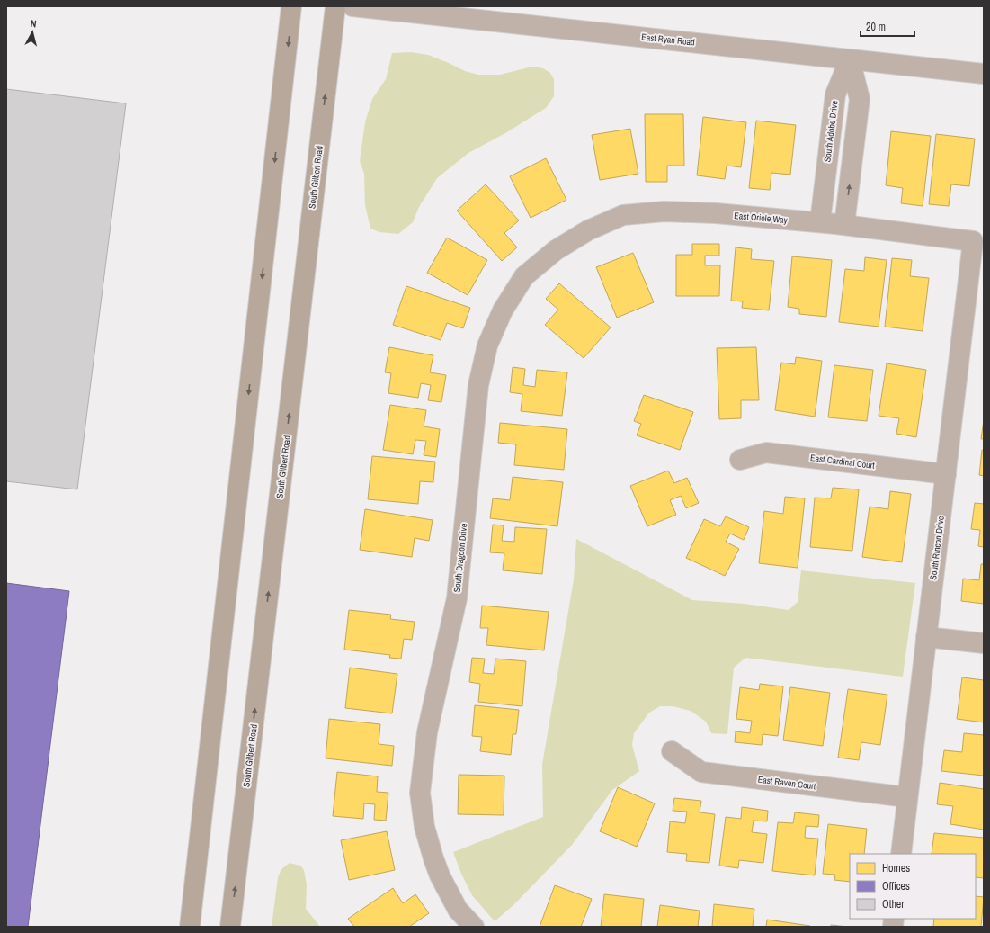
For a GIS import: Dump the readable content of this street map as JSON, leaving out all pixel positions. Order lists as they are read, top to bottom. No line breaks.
{"streets":{"main road":["South Gilbert Road"],"street":["East Ryan Road","South Adobe Drive","East Oriole Way","East Cardinal Court","South Rincon Drive","South Dragoon Drive","East Raven Court"]},"crossings":[["East Ryan Road","South Adobe Drive"],["South Adobe Drive","East Oriole Way"],["East Oriole Way","South Rincon Drive"],["East Oriole Way","South Dragoon Drive"],["East Cardinal Court","South Rincon Drive"],["South Rincon Drive","East Raven Court"]],"legend":["Homes","Offices","Other"],"scale_bar":"20 m","north":"top"}
